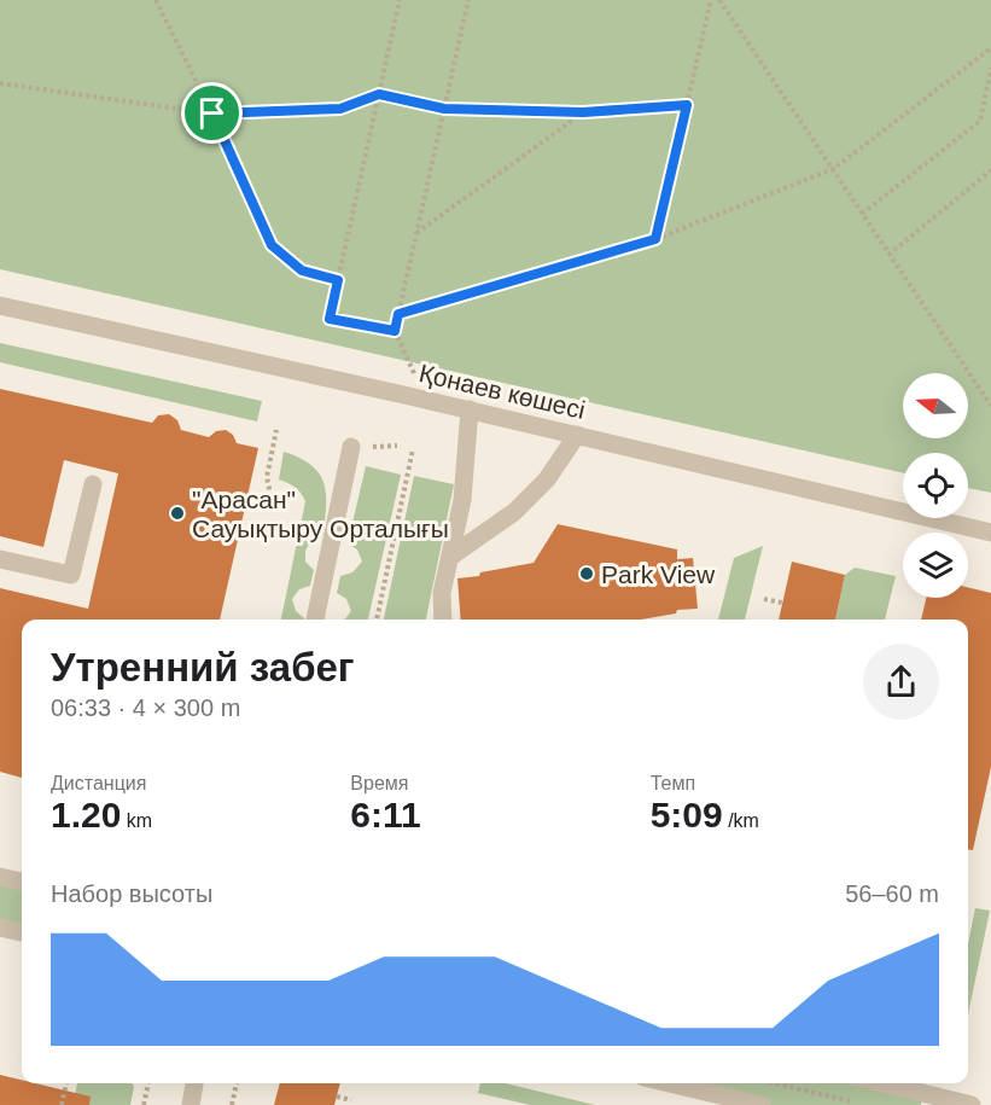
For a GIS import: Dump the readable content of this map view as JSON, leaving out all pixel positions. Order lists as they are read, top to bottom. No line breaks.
{"streets":{"street":["Қонаев көшесі"]},"places":["\"Арасан\" Сауықтыру Орталығы","Park View"],"north":"left","page":{"heading":["Утренний забег","06:33 · 4 × 300 m"],"stats":[["Дистанция","1.20 km"],["Время","6:11"],["Темп","5:09 /km"]],"chart":["Набор высоты","56–60 m"]}}
